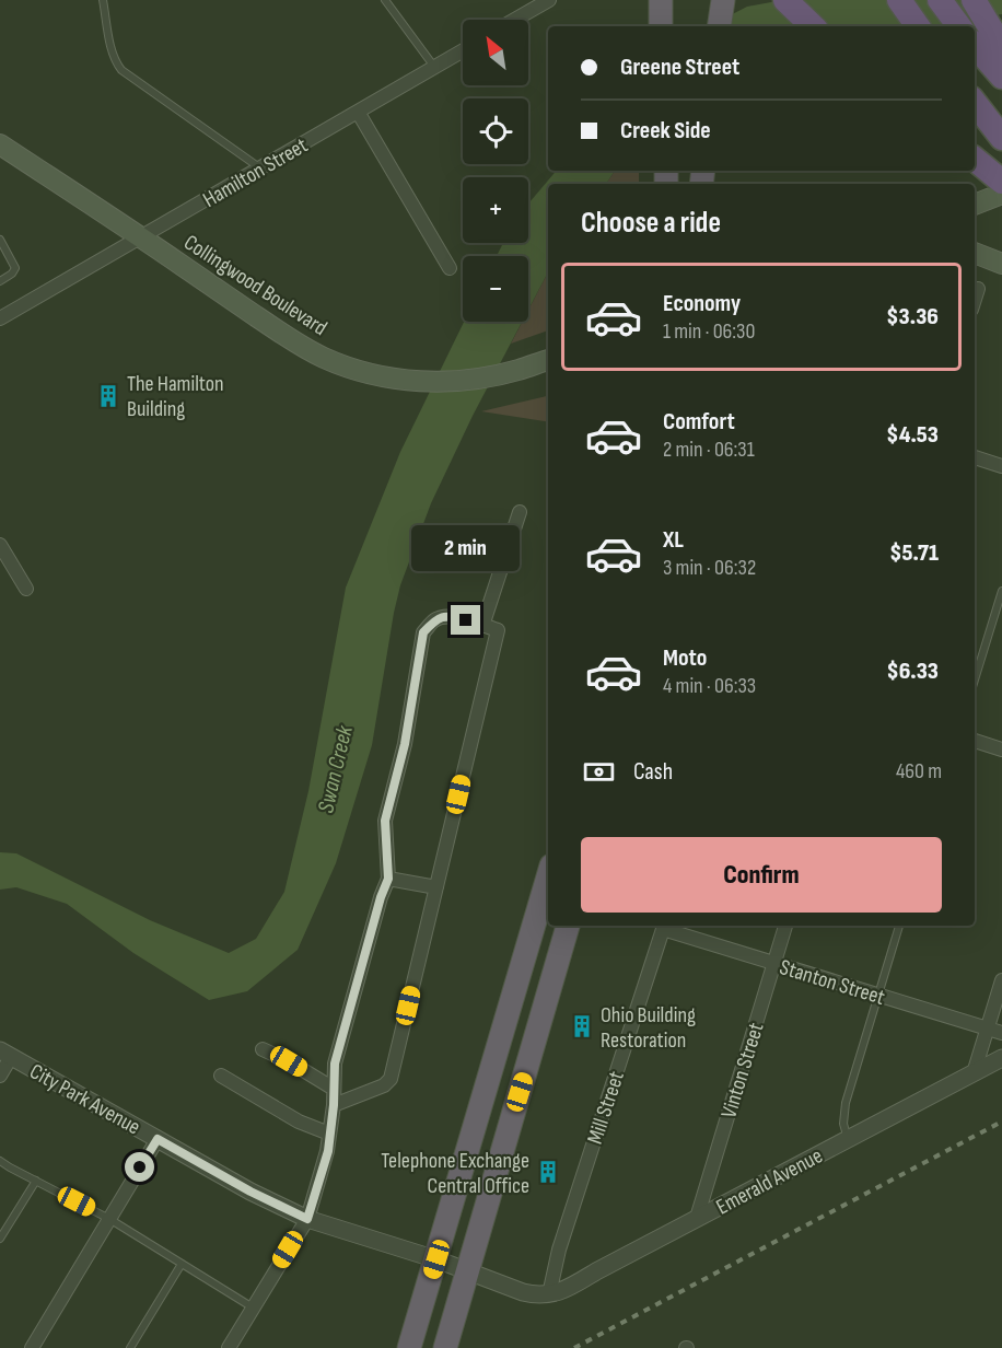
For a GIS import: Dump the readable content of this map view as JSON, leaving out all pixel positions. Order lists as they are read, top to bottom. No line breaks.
{"streets":{"main road":["Collingwood Boulevard"],"street":["Hamilton Street","Stanton Street","Vinton Street","City Park Avenue","Mill Street","Emerald Avenue"]},"crossings":[["Hamilton Street","Collingwood Boulevard"],["Stanton Street","Vinton Street"],["Stanton Street","Mill Street"],["Vinton Street","Emerald Avenue"],["City Park Avenue","Mill Street"],["City Park Avenue","Emerald Avenue"],["Mill Street","Emerald Avenue"]],"water":["Swan Creek"],"places":{"building":["The Hamilton Building","Ohio Building Restoration","Telephone Exchange Central Office"]},"north":"top left","page":{"map_buttons":["+","−"],"banner":["Greene Street","Creek Side"],"heading":"Choose a ride","list":[{"name":"Economy","note":"1 min · 06:30","value":"$3.36"},{"name":"Comfort","note":"2 min · 06:31","value":"$4.53"},{"name":"XL","note":"3 min · 06:32","value":"$5.71"},{"name":"Moto","note":"4 min · 06:33","value":"$6.33"}],"bubble":"2 min","pay":["Cash","460 m"],"buttons":"Confirm"}}
